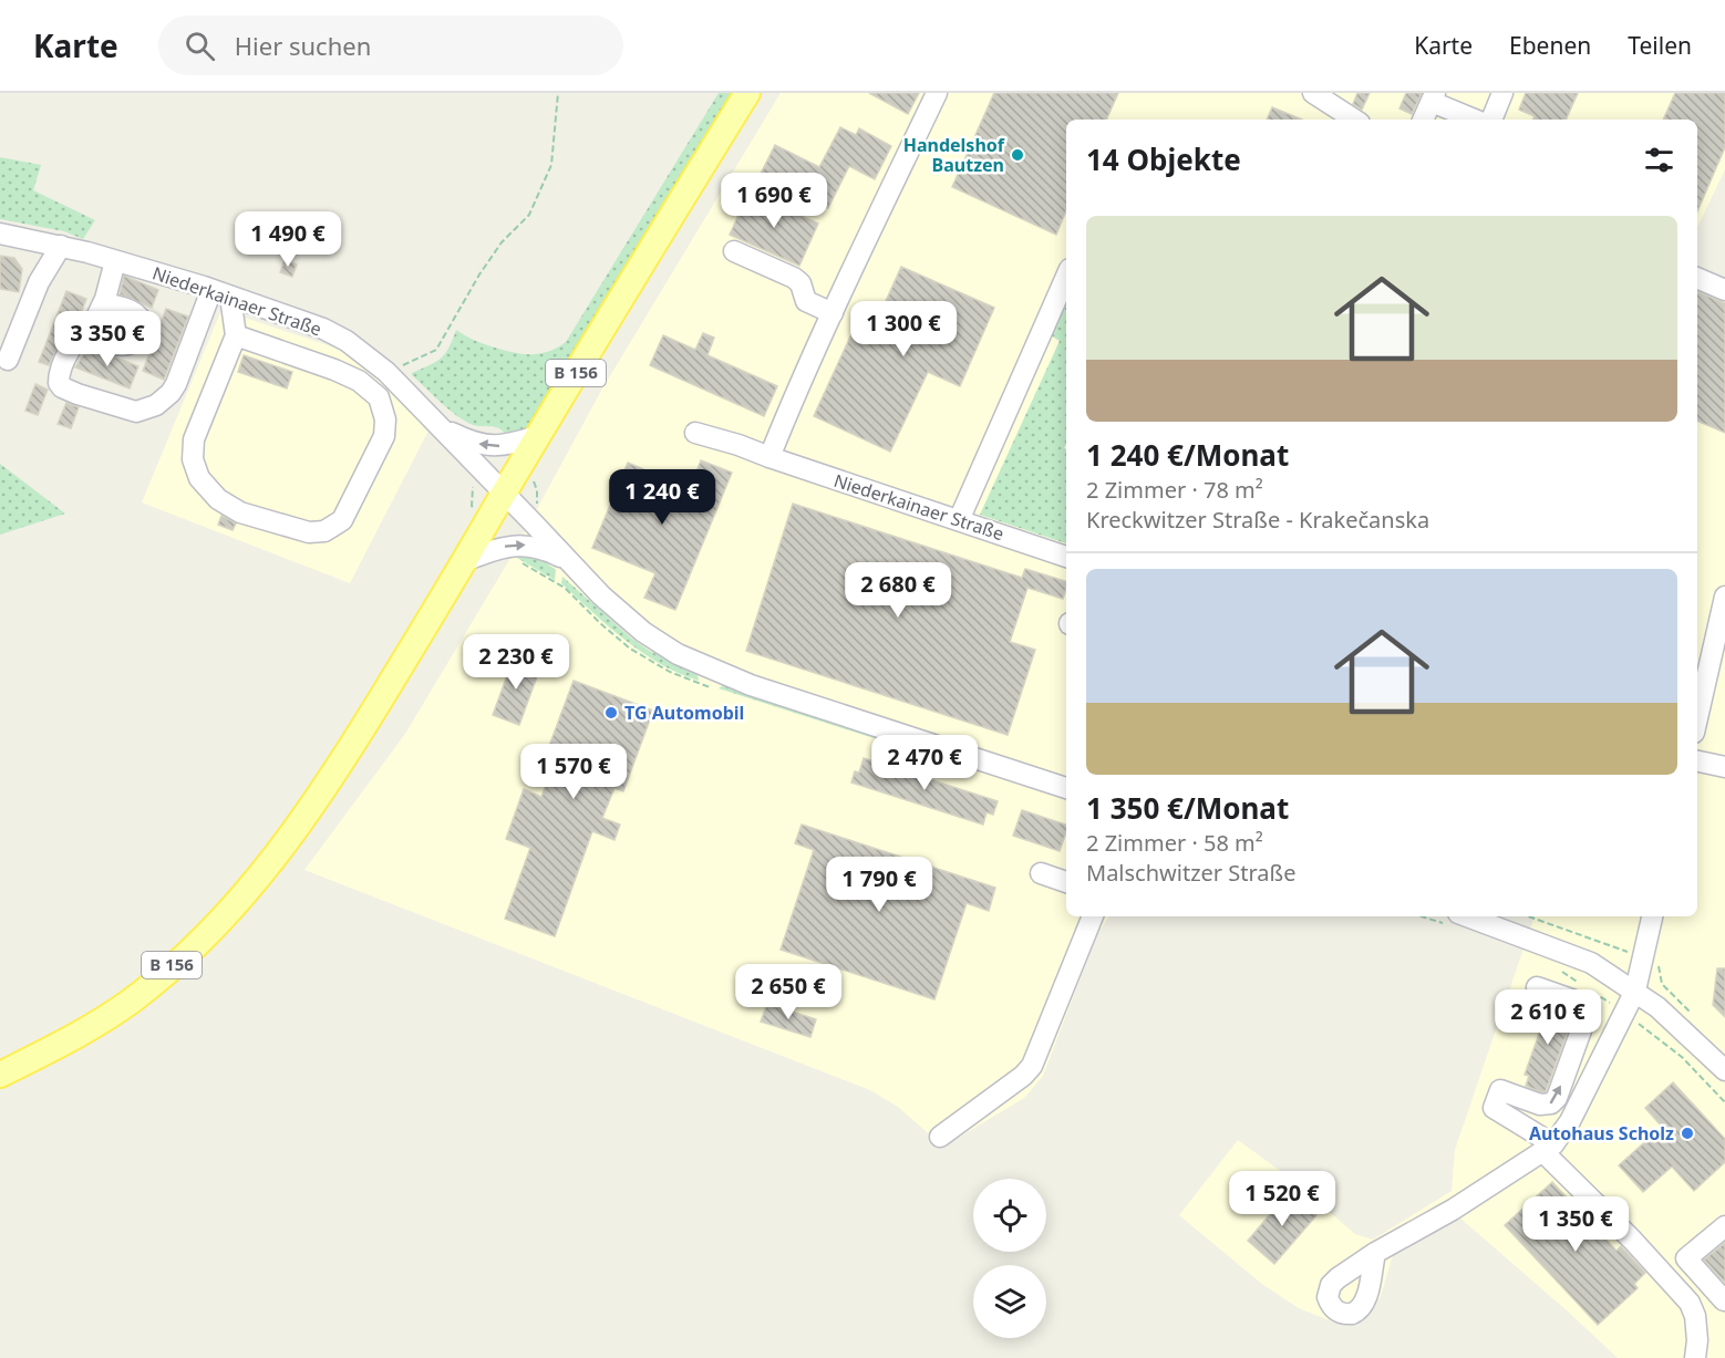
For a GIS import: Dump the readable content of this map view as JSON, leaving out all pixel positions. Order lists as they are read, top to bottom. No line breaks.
{"streets":{"main road":["B 156"],"street":["Niederkainaer Straße"]},"crossings":[["Niederkainaer Straße","B 156"]],"places":["Handelshof Bautzen","TG Automobil","Autohaus Scholz"],"page":{"header":"Karte","search":"Hier suchen","nav":["Karte","Ebenen","Teilen"],"heading":"14 Objekte","price":["1 690 €","1 490 €","1 300 €","3 350 €","1 240 €","2 680 €","2 230 €","2 470 €","1 570 €","1 790 €","2 650 €","2 610 €","1 520 €","1 350 €"],"list":[{"name":"1 240 €/Monat","note":"2 Zimmer · 78 m² · Kreckwitzer Straße - Krakečanska"},{"name":"1 350 €/Monat","note":"2 Zimmer · 58 m² · Malschwitzer Straße"}]}}
